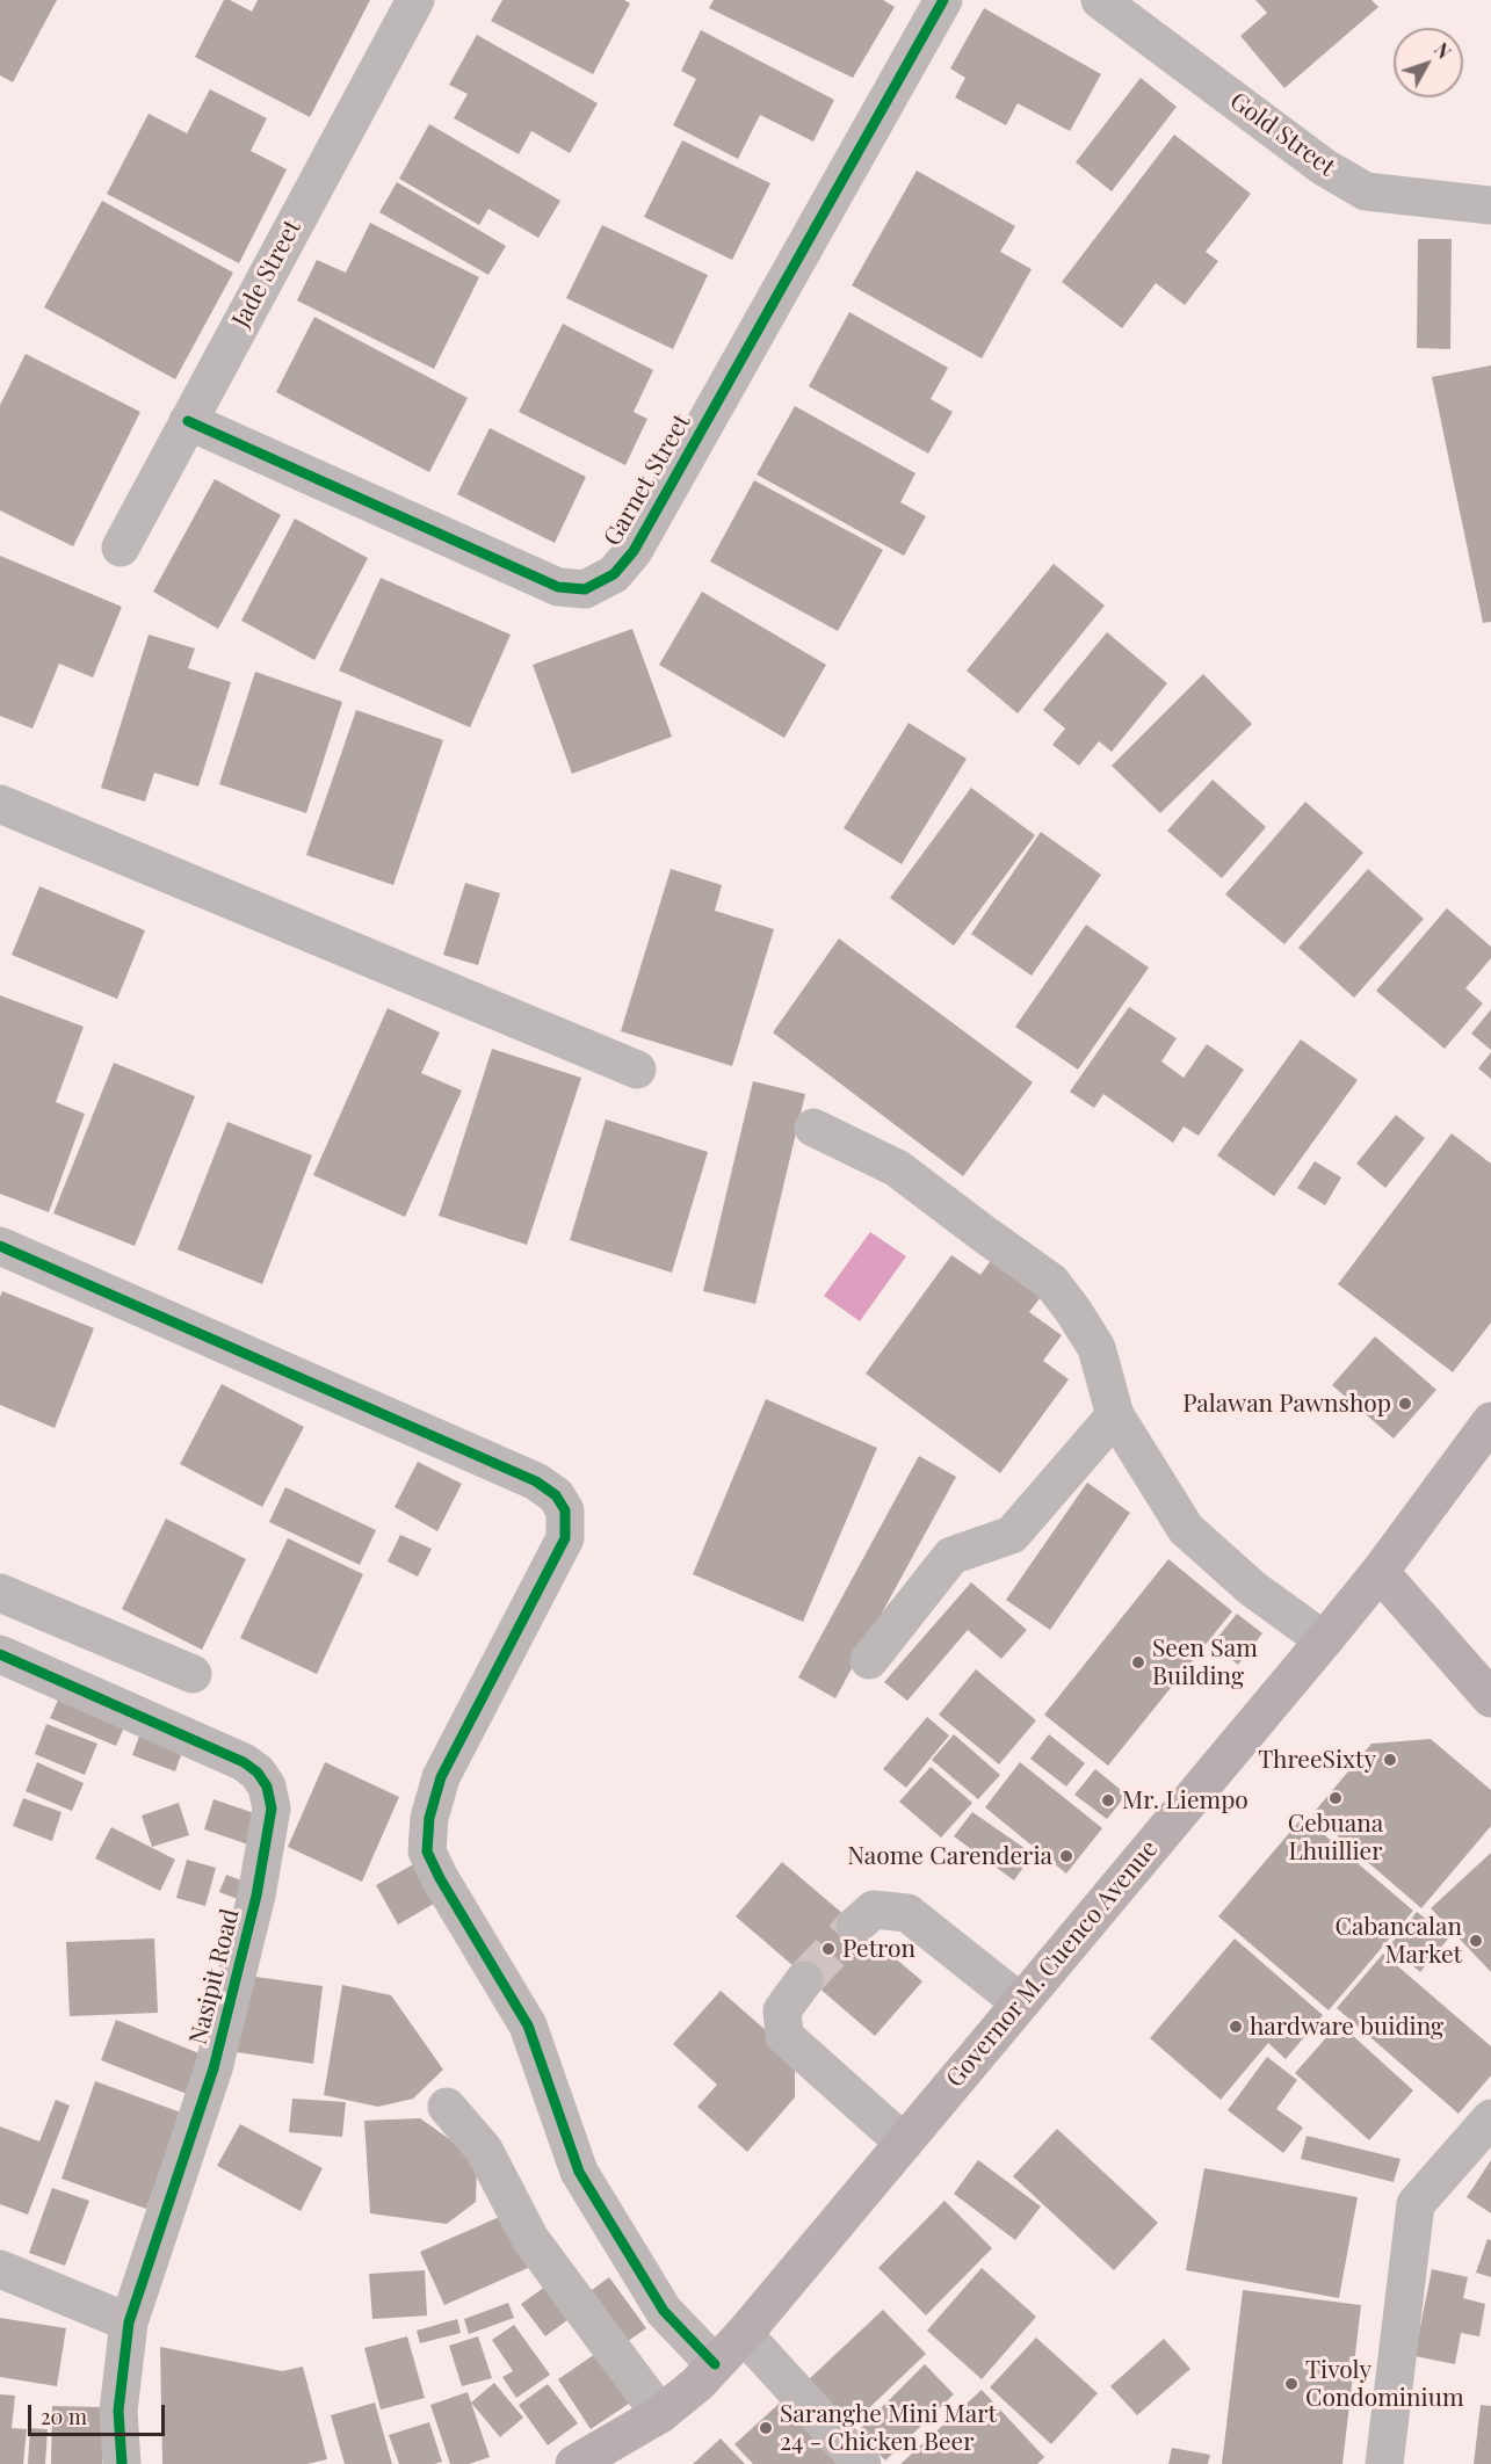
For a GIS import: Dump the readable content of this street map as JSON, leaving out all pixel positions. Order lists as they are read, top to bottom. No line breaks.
{"streets":{"main road":["Governor M. Cuenco Avenue"],"street":["Gold Street","Jade Street","Garnet Street","Nasipit Road"]},"crossings":[["Jade Street","Garnet Street"]],"places":["Palawan Pawnshop","Seen Sam Building","ThreeSixty","Cebuana Lhuillier","Mr. Liempo","Naome Carenderia","Cabancalan Market","Petron","hardware buiding","Tivoly Condominium","Saranghe Mini Mart 24 - Chicken Beer"],"scale_bar":"20 m","north":"top right"}
